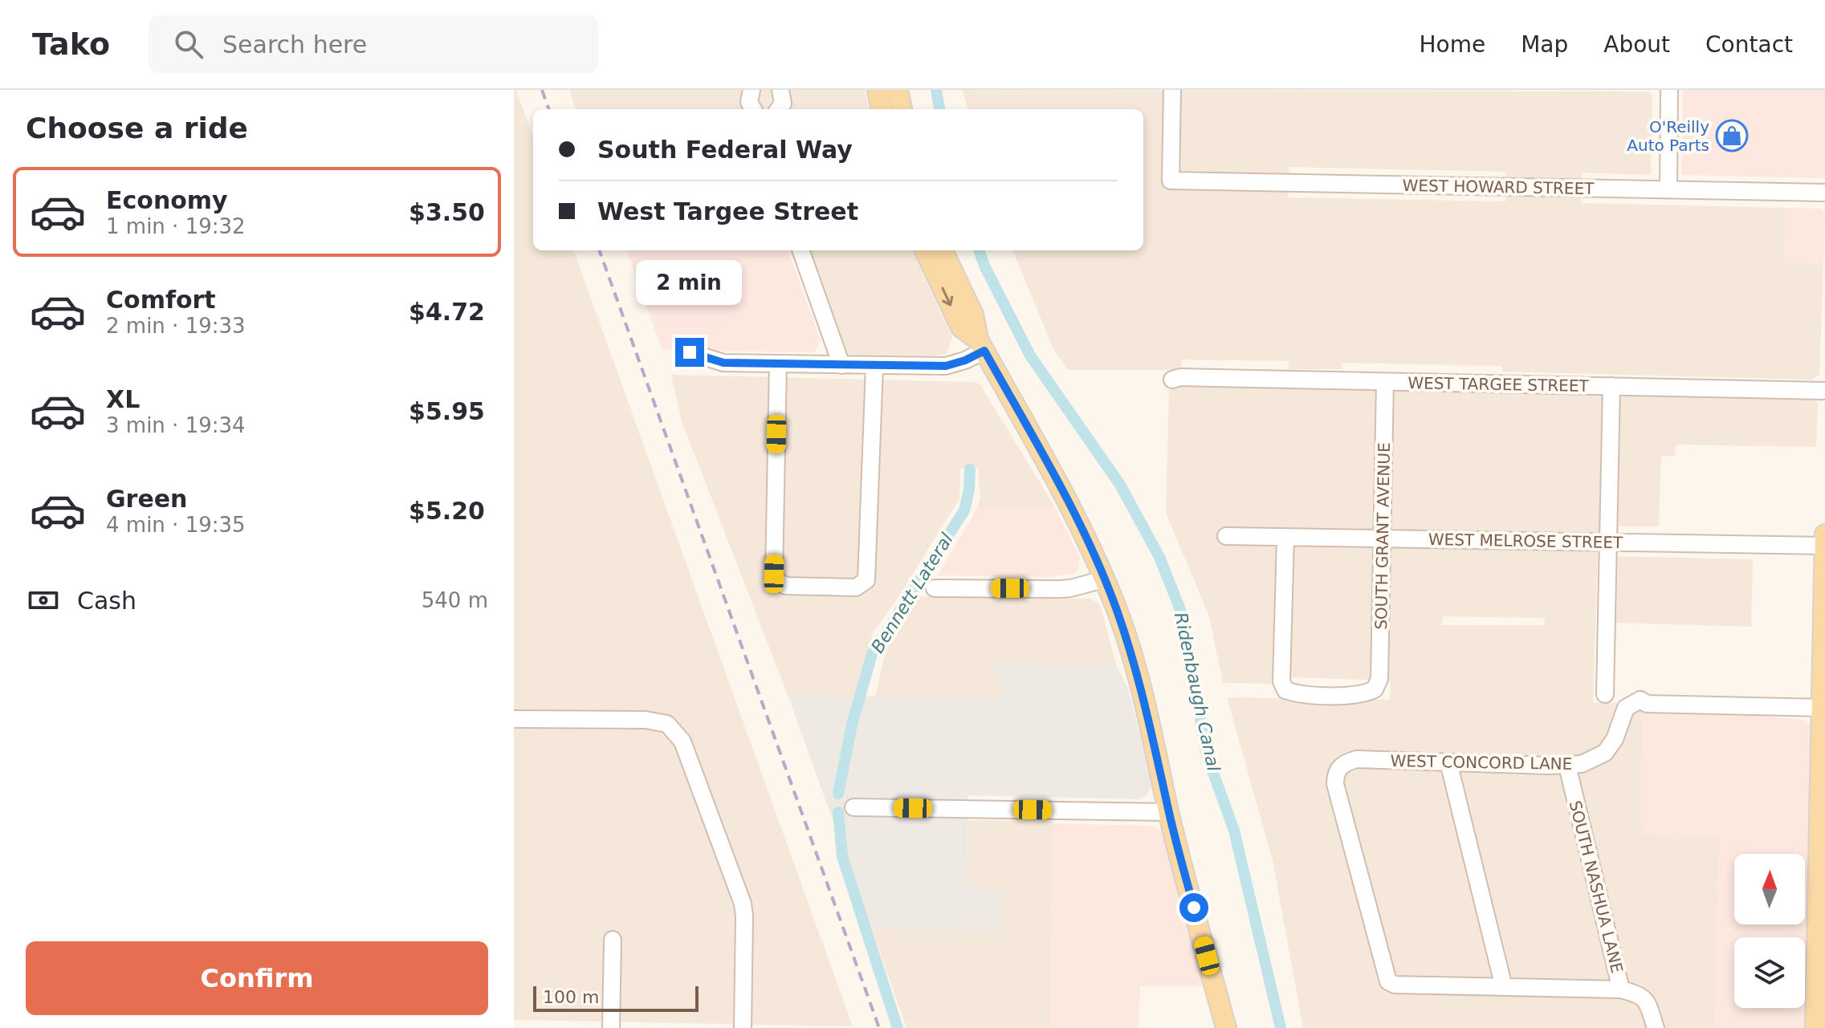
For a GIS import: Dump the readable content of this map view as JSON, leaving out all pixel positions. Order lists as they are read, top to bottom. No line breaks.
{"streets":{"street":["WEST HOWARD STREET","WEST TARGEE STREET","SOUTH GRANT AVENUE","WEST MELROSE STREET","WEST CONCORD LANE","SOUTH NASHUA LANE"]},"crossings":[["WEST TARGEE STREET","SOUTH GRANT AVENUE"],["SOUTH GRANT AVENUE","WEST MELROSE STREET"],["WEST CONCORD LANE","SOUTH NASHUA LANE"]],"water":["Bennett Lateral","Ridenbaugh Canal"],"places":{"shop":["O'Reilly Auto Parts"]},"scale_bar":"100 m","north":"top","page":{"header":"Tako","search":"Search here","nav":["Home","Map","About","Contact"],"heading":"Choose a ride","banner":["South Federal Way","West Targee Street"],"list":[{"name":"Economy","note":"1 min · 19:32","value":"$3.50"},{"name":"Comfort","note":"2 min · 19:33","value":"$4.72"},{"name":"XL","note":"3 min · 19:34","value":"$5.95"},{"name":"Green","note":"4 min · 19:35","value":"$5.20"}],"bubble":"2 min","pay":["Cash","540 m"],"buttons":"Confirm","scale":"100 m"}}
